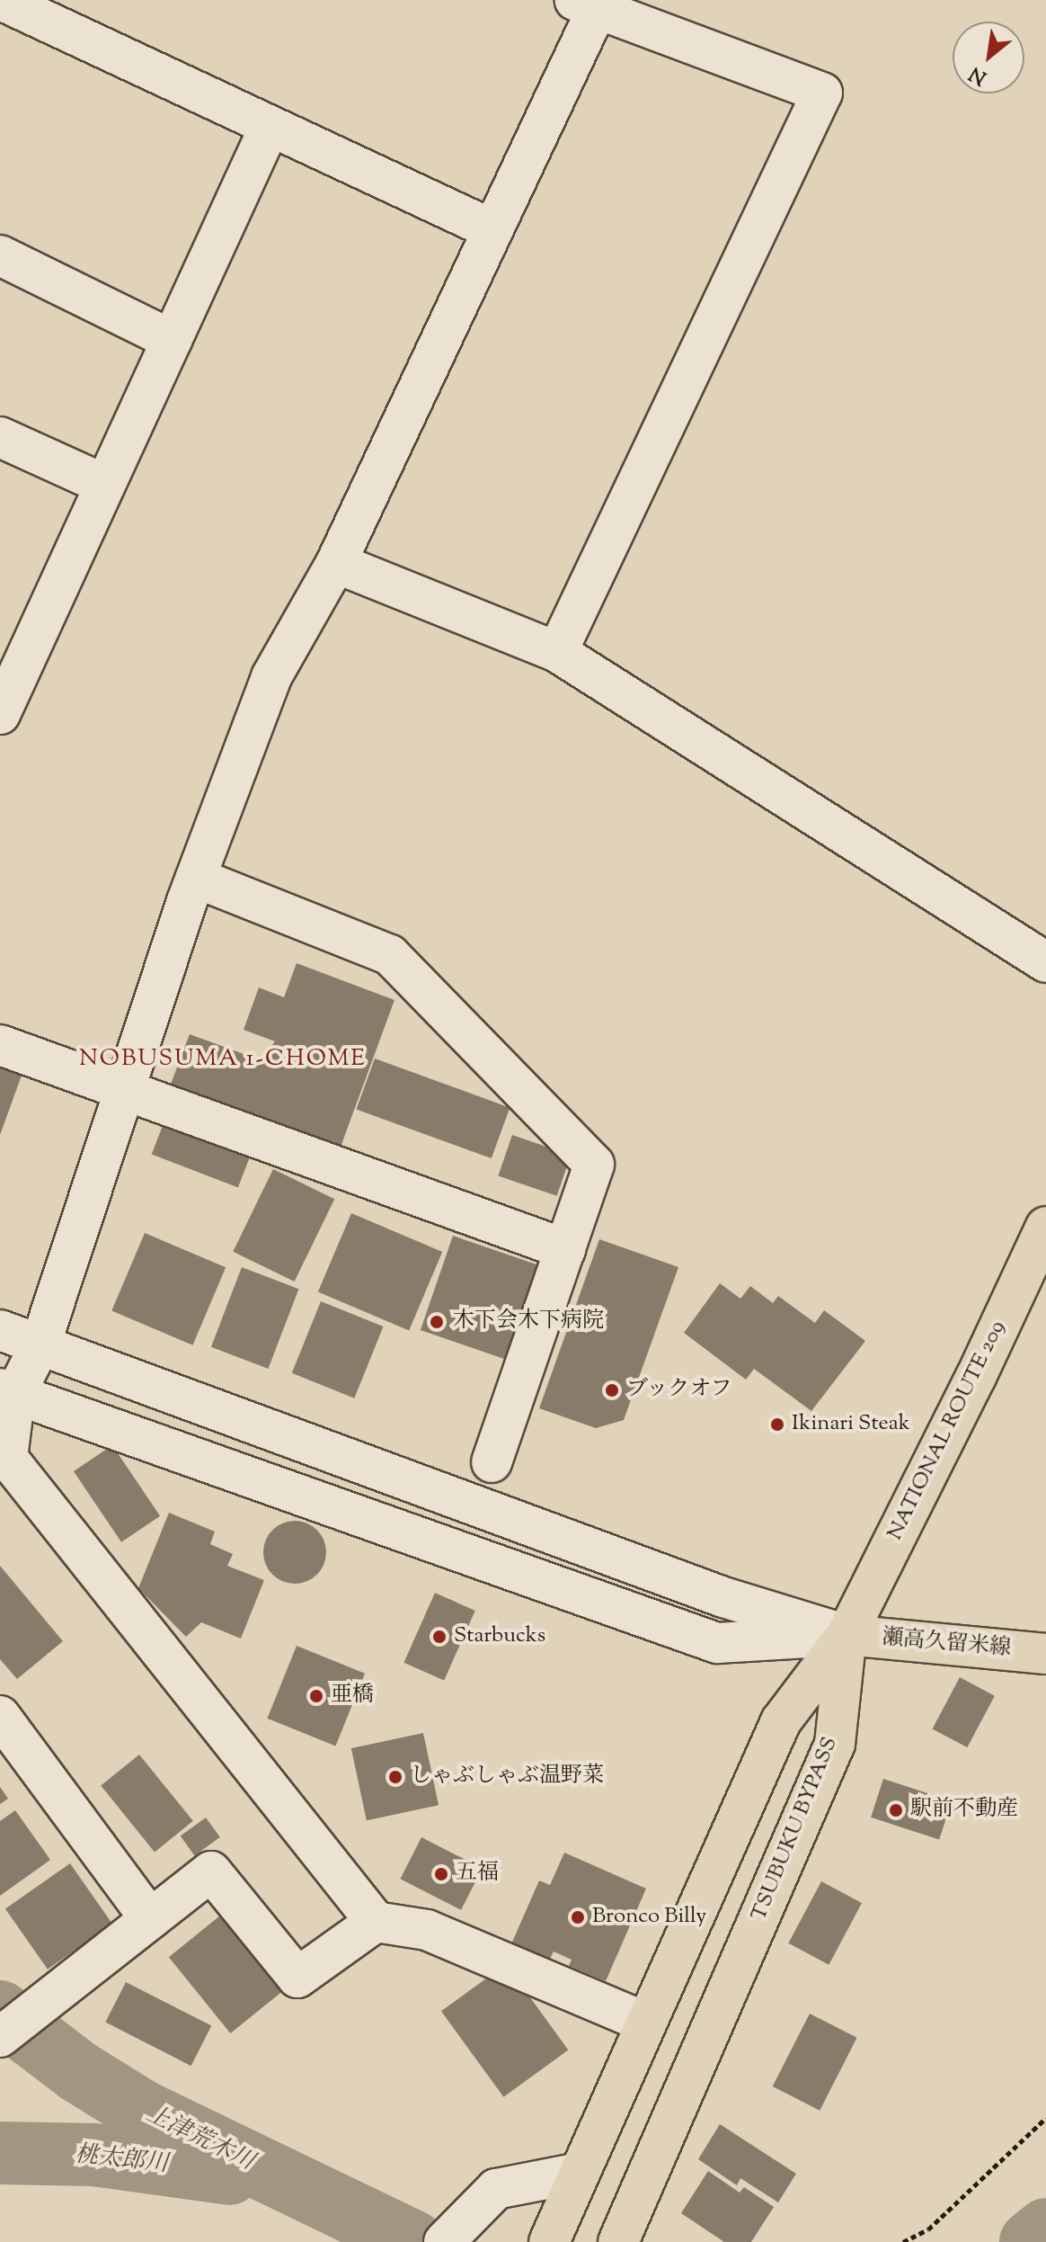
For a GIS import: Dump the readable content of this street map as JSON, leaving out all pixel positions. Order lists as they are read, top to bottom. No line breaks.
{"streets":{"main road":["NATIONAL ROUTE 209","瀬高久留米線","TSUBUKU BYPASS"]},"crossings":[["NATIONAL ROUTE 209","瀬高久留米線"],["NATIONAL ROUTE 209","TSUBUKU BYPASS"],["瀬高久留米線","TSUBUKU BYPASS"]],"districts":["NOBUSUMA 1-CHOME"],"water":["上津荒木川","桃太郎川"],"places":["木下会木下病院","ブックオフ","Ikinari Steak","Starbucks","亜橋","しゃぶしゃぶ温野菜","駅前不動産","五福","Bronco Billy"],"north":"bottom left"}
